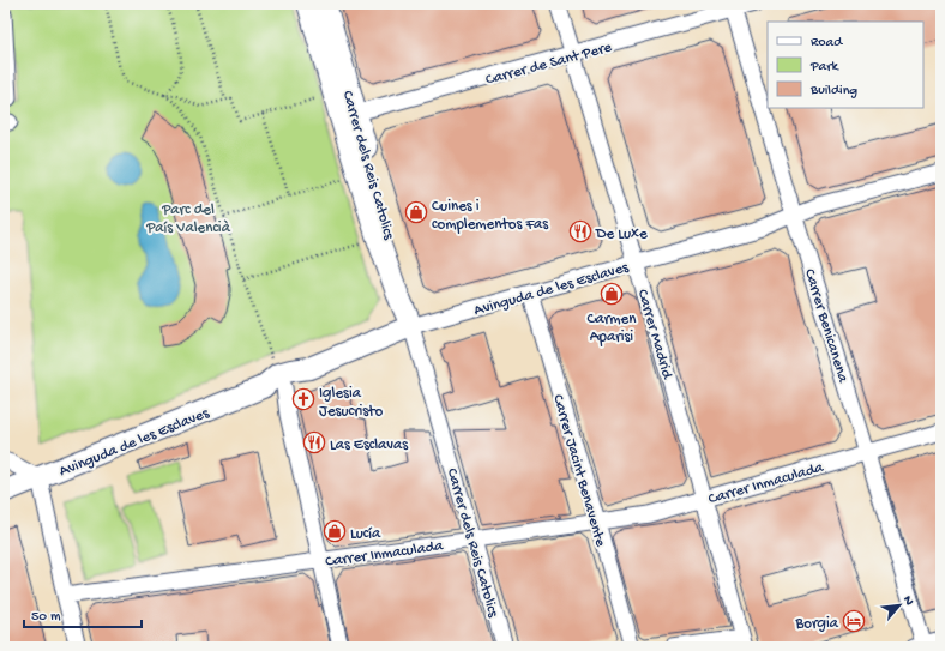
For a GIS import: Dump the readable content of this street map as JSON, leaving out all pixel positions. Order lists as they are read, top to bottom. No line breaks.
{"streets":{"street":["Carrer de Sant Pere","Carrer dels Reis Catolics","Avinguda de les Esclaves","Carrer Benicanena","Carrer Madrid","Carrer Jacint Benavente","Carrer Inmaculada"]},"crossings":[["Carrer de Sant Pere","Carrer dels Reis Catolics"],["Carrer de Sant Pere","Carrer Benicanena"],["Carrer de Sant Pere","Carrer Madrid"],["Carrer dels Reis Catolics","Avinguda de les Esclaves"],["Carrer dels Reis Catolics","Carrer Inmaculada"],["Avinguda de les Esclaves","Carrer Benicanena"],["Avinguda de les Esclaves","Carrer Madrid"],["Avinguda de les Esclaves","Carrer Jacint Benavente"],["Carrer Benicanena","Carrer Inmaculada"],["Carrer Madrid","Carrer Inmaculada"],["Carrer Jacint Benavente","Carrer Inmaculada"]],"parks":["Parc del País Valencià"],"places":{"shop":["Cuines i complementos Fas","Carmen Aparisi","Lucía"],"restaurant":["De Luxe","Las Esclavas"],"church":["Iglesia Jesucristo"],"hotel":["Borgia"]},"legend":["Road","Park","Building"],"scale_bar":"50 m","north":"top right"}
